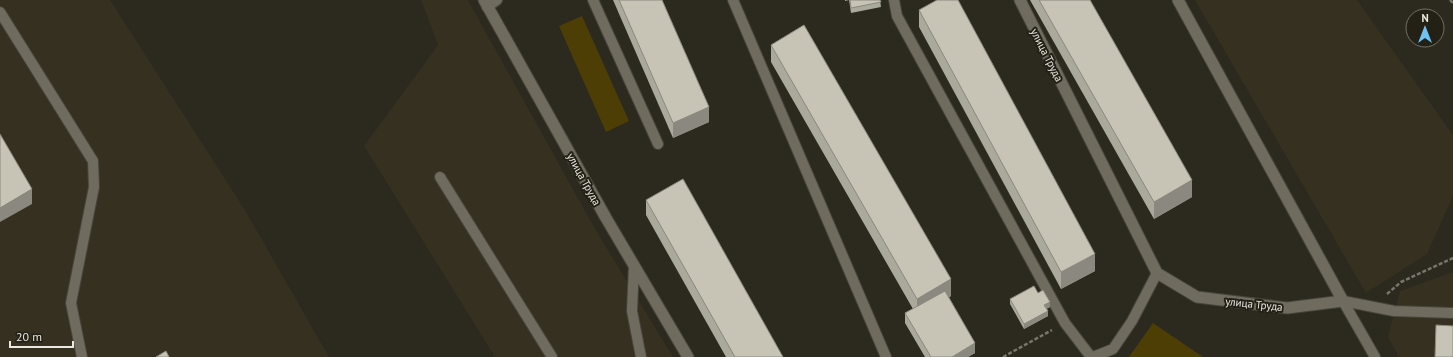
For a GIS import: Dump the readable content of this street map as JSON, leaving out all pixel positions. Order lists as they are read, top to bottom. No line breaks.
{"streets":{"street":["улица Труда"]},"scale_bar":"20 m","north":"top"}
